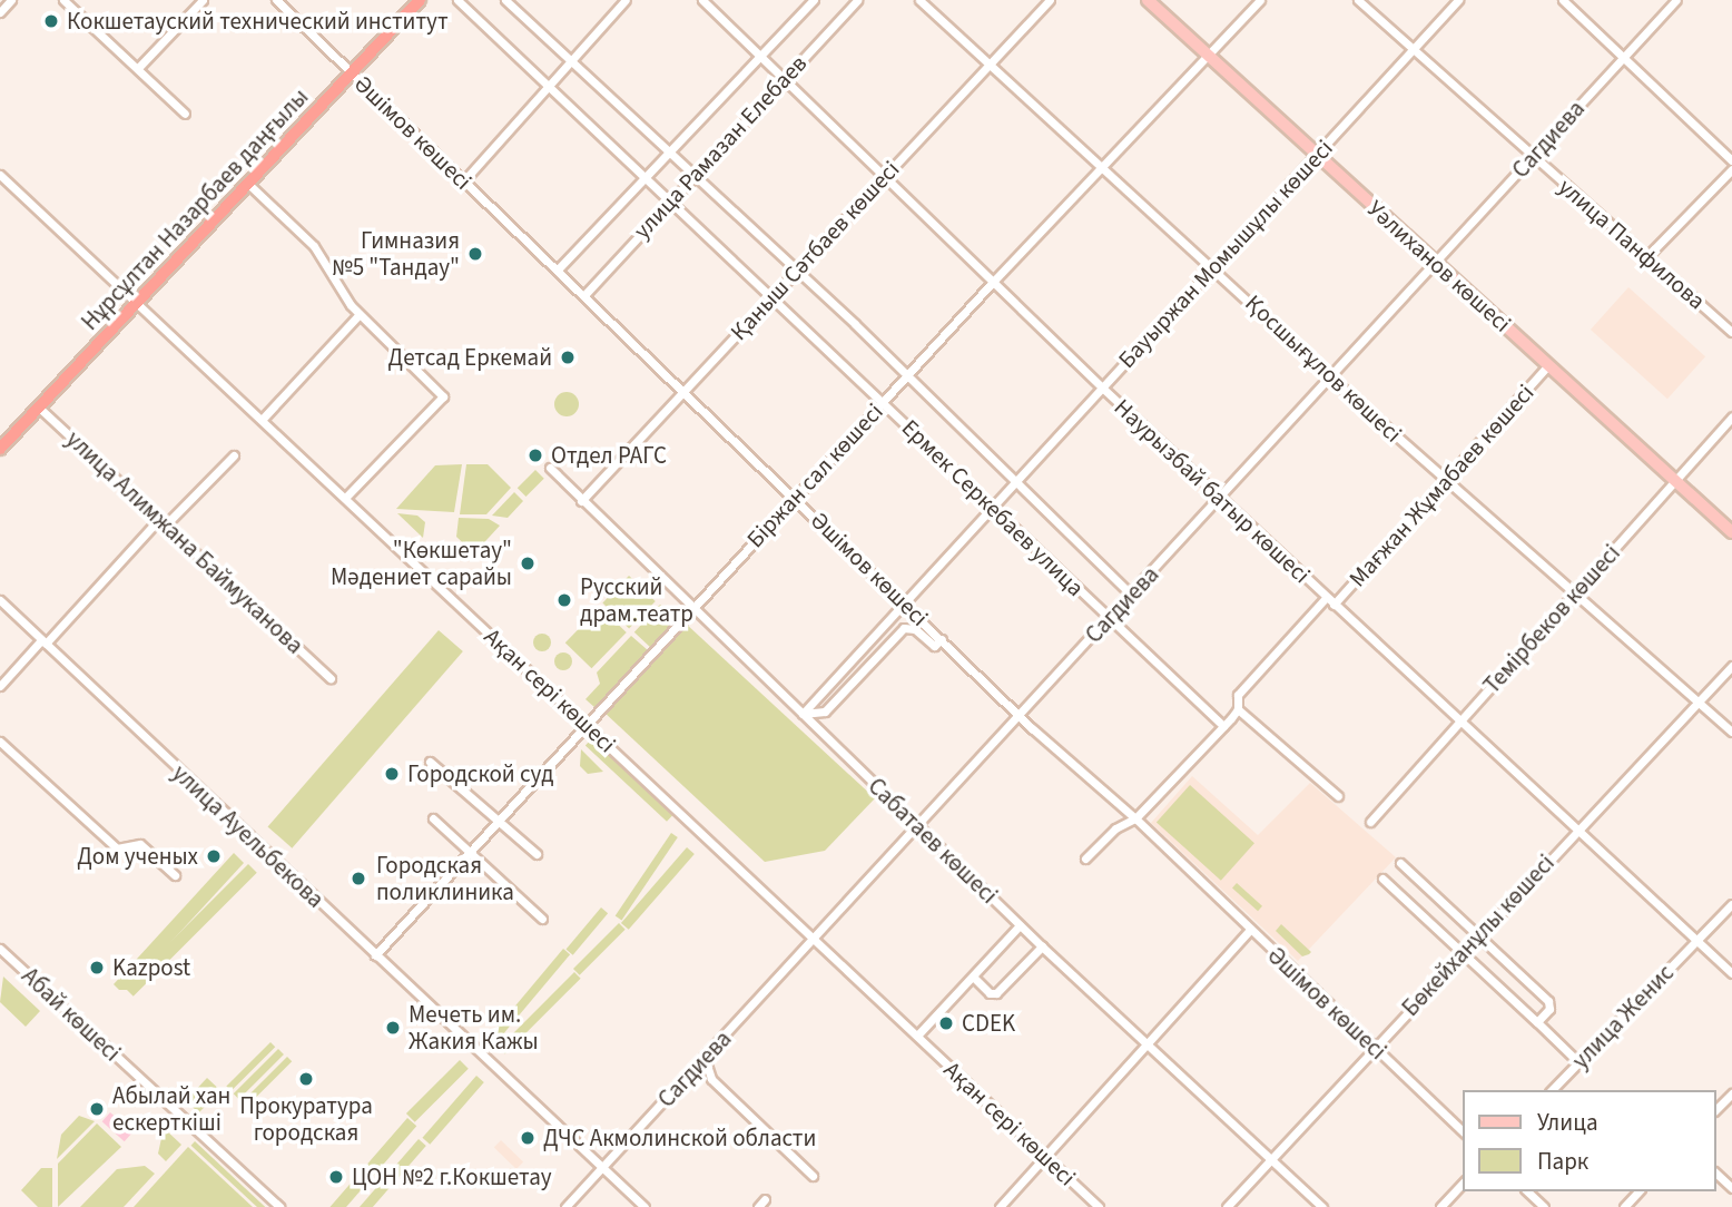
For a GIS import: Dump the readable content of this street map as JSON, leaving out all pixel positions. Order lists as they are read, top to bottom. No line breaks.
{"streets":{"highway":["Нұрсұлтан Назарбаев даңғылы"],"main road":["Уәлиханов көшесі"],"street":["Әшімов көшесі","Сагдиева","улица Рамазан Елебаев","улица Панфилова","Қаныш Сәтбаев көшесі","Бауыржан Момышұлы көшесі","Қосшығұлов көшесі","Біржан сал көшесі","Мағжан Жұмабаев көшесі","Наурызбай батыр көшесі","Ермек Серкебаев улица","улица Алимжана Баймуканова","Темірбеков көшесі","Ақан сері көшесі","улица Ауельбекова","Сабатаев көшесі","Бөкейханұлы көшесі","Абай көшесі","улица Женис"]},"crossings":[["Әшімов көшесі","Сагдиева"],["Әшімов көшесі","улица Рамазан Елебаев"],["Әшімов көшесі","Нұрсұлтан Назарбаев даңғылы"],["Әшімов көшесі","Қаныш Сәтбаев көшесі"],["Әшімов көшесі","Бауыржан Момышұлы көшесі"],["Әшімов көшесі","Біржан сал көшесі"],["Әшімов көшесі","Мағжан Жұмабаев көшесі"],["Әшімов көшесі","Бөкейханұлы көшесі"],["Сагдиева","улица Панфилова"],["Сагдиева","Уәлиханов көшесі"],["Сагдиева","Қосшығұлов көшесі"],["Сагдиева","Наурызбай батыр көшесі"],["Сагдиева","Ермек Серкебаев улица"],["Сагдиева","Ақан сері көшесі"],["Сагдиева","улица Ауельбекова"],["Сагдиева","Сабатаев көшесі"],["улица Рамазан Елебаев","Наурызбай батыр көшесі"],["улица Рамазан Елебаев","Ермек Серкебаев улица"],["Нұрсұлтан Назарбаев даңғылы","улица Алимжана Баймуканова"],["Нұрсұлтан Назарбаев даңғылы","Ақан сері көшесі"],["улица Панфилова","Бауыржан Момышұлы көшесі"],["Қаныш Сәтбаев көшесі","Қосшығұлов көшесі"],["Қаныш Сәтбаев көшесі","Наурызбай батыр көшесі"],["Қаныш Сәтбаев көшесі","Ермек Серкебаев улица"],["Қаныш Сәтбаев көшесі","Сабатаев көшесі"],["Бауыржан Момышұлы көшесі","Уәлиханов көшесі"],["Бауыржан Момышұлы көшесі","Қосшығұлов көшесі"],["Бауыржан Момышұлы көшесі","Наурызбай батыр көшесі"],["Бауыржан Момышұлы көшесі","Ермек Серкебаев улица"],["Бауыржан Момышұлы көшесі","Сабатаев көшесі"],["Уәлиханов көшесі","Біржан сал көшесі"],["Уәлиханов көшесі","Мағжан Жұмабаев көшесі"],["Уәлиханов көшесі","Темірбеков көшесі"],["Қосшығұлов көшесі","Біржан сал көшесі"],["Қосшығұлов көшесі","Мағжан Жұмабаев көшесі"],["Қосшығұлов көшесі","Темірбеков көшесі"],["Қосшығұлов көшесі","Бөкейханұлы көшесі"],["Біржан сал көшесі","Наурызбай батыр көшесі"],["Біржан сал көшесі","Ермек Серкебаев улица"],["Біржан сал көшесі","Ақан сері көшесі"],["Біржан сал көшесі","улица Ауельбекова"],["Біржан сал көшесі","Сабатаев көшесі"],["Мағжан Жұмабаев көшесі","Наурызбай батыр көшесі"],["Мағжан Жұмабаев көшесі","Ермек Серкебаев улица"],["Наурызбай батыр көшесі","Темірбеков көшесі"],["Наурызбай батыр көшесі","Бөкейханұлы көшесі"],["Наурызбай батыр көшесі","улица Женис"],["Сабатаев көшесі","Бөкейханұлы көшесі"]],"places":["Кокшетауский технический институт","Гимназия №5 \"Тандау\"","Детсад Еркемай","Отдел РАГС","\"Көкшетау\" Мәдениет сарайы","Русский драм.театр","Городской суд","Дом ученых","Городская поликлиника","Kazpost","CDEK","Мечеть им. Жакия Кажы","Прокуратура городская","Абылай хан ескерткіші","ДЧС Акмолинской области","ЦОН №2 г.Кокшетау"],"legend":["Улица","Парк"]}
